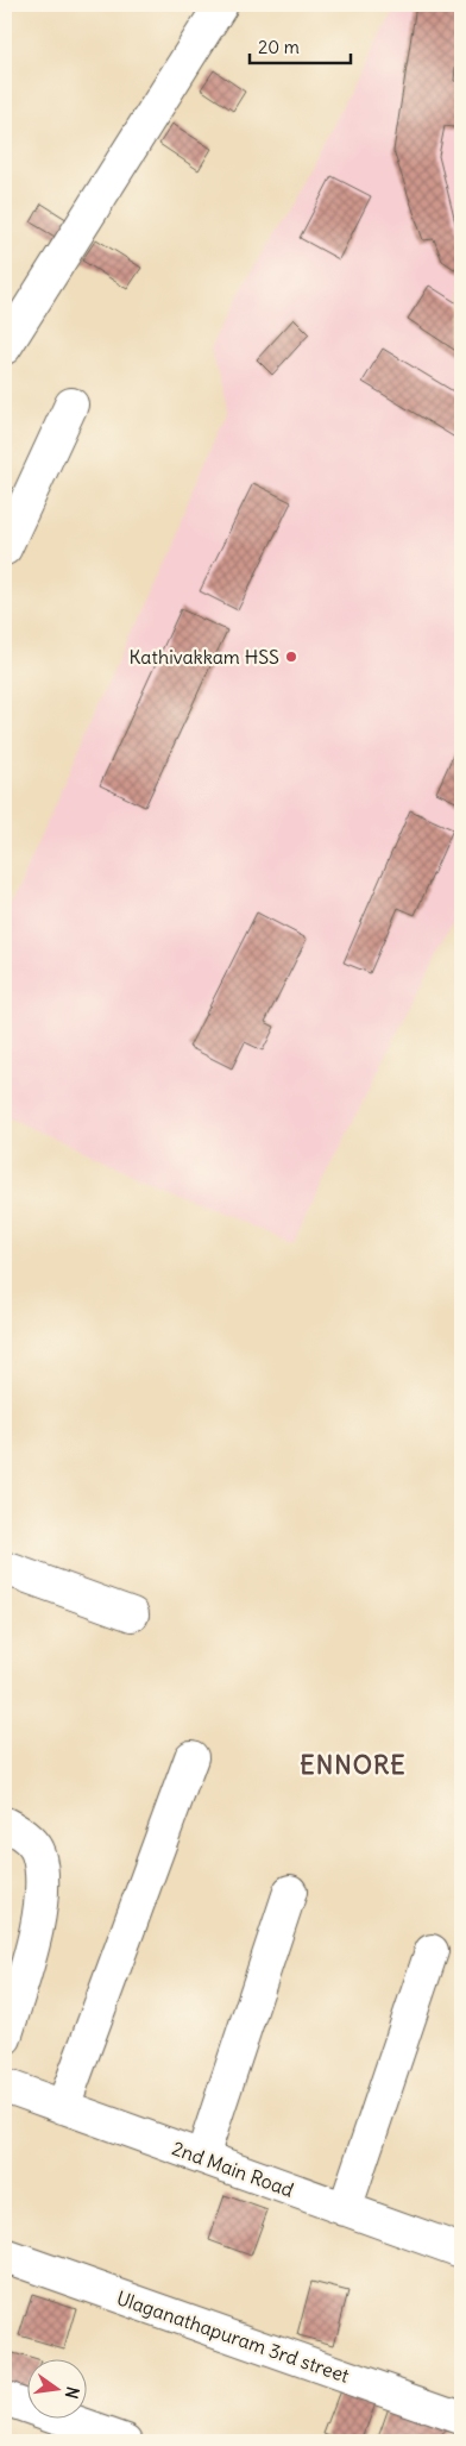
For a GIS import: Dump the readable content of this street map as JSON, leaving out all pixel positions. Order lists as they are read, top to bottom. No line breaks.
{"streets":{"street":["2nd Main Road","Ulaganathapuram 3rd street"]},"districts":["ENNORE"],"places":["Kathivakkam HSS"],"scale_bar":"20 m","north":"right"}
